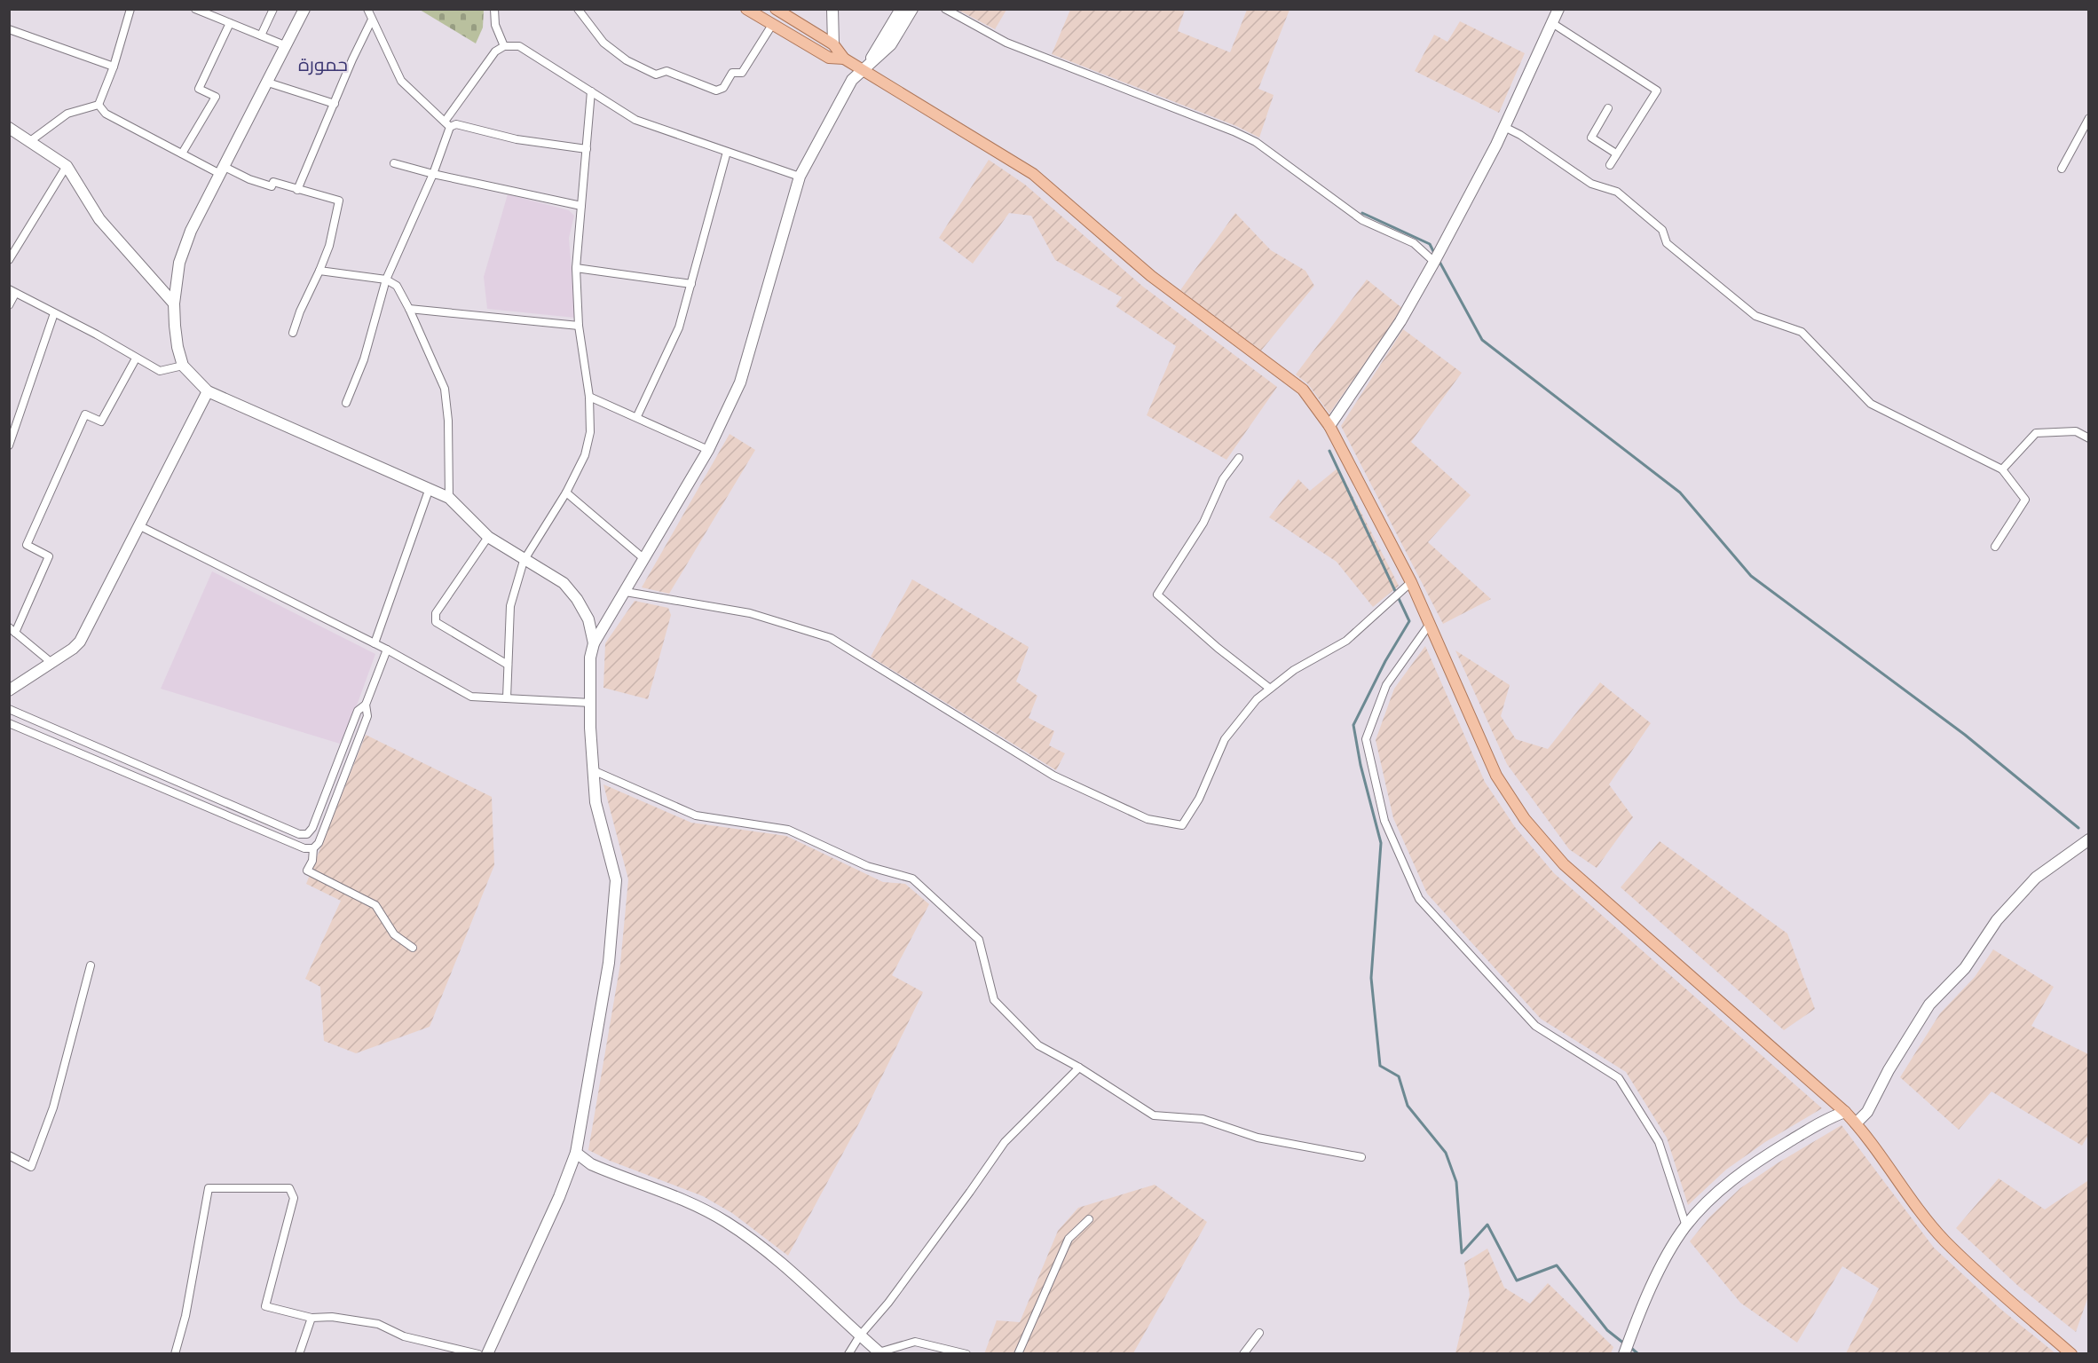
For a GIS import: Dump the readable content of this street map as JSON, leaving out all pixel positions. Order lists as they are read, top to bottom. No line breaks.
{"districts":["حمورة"]}
